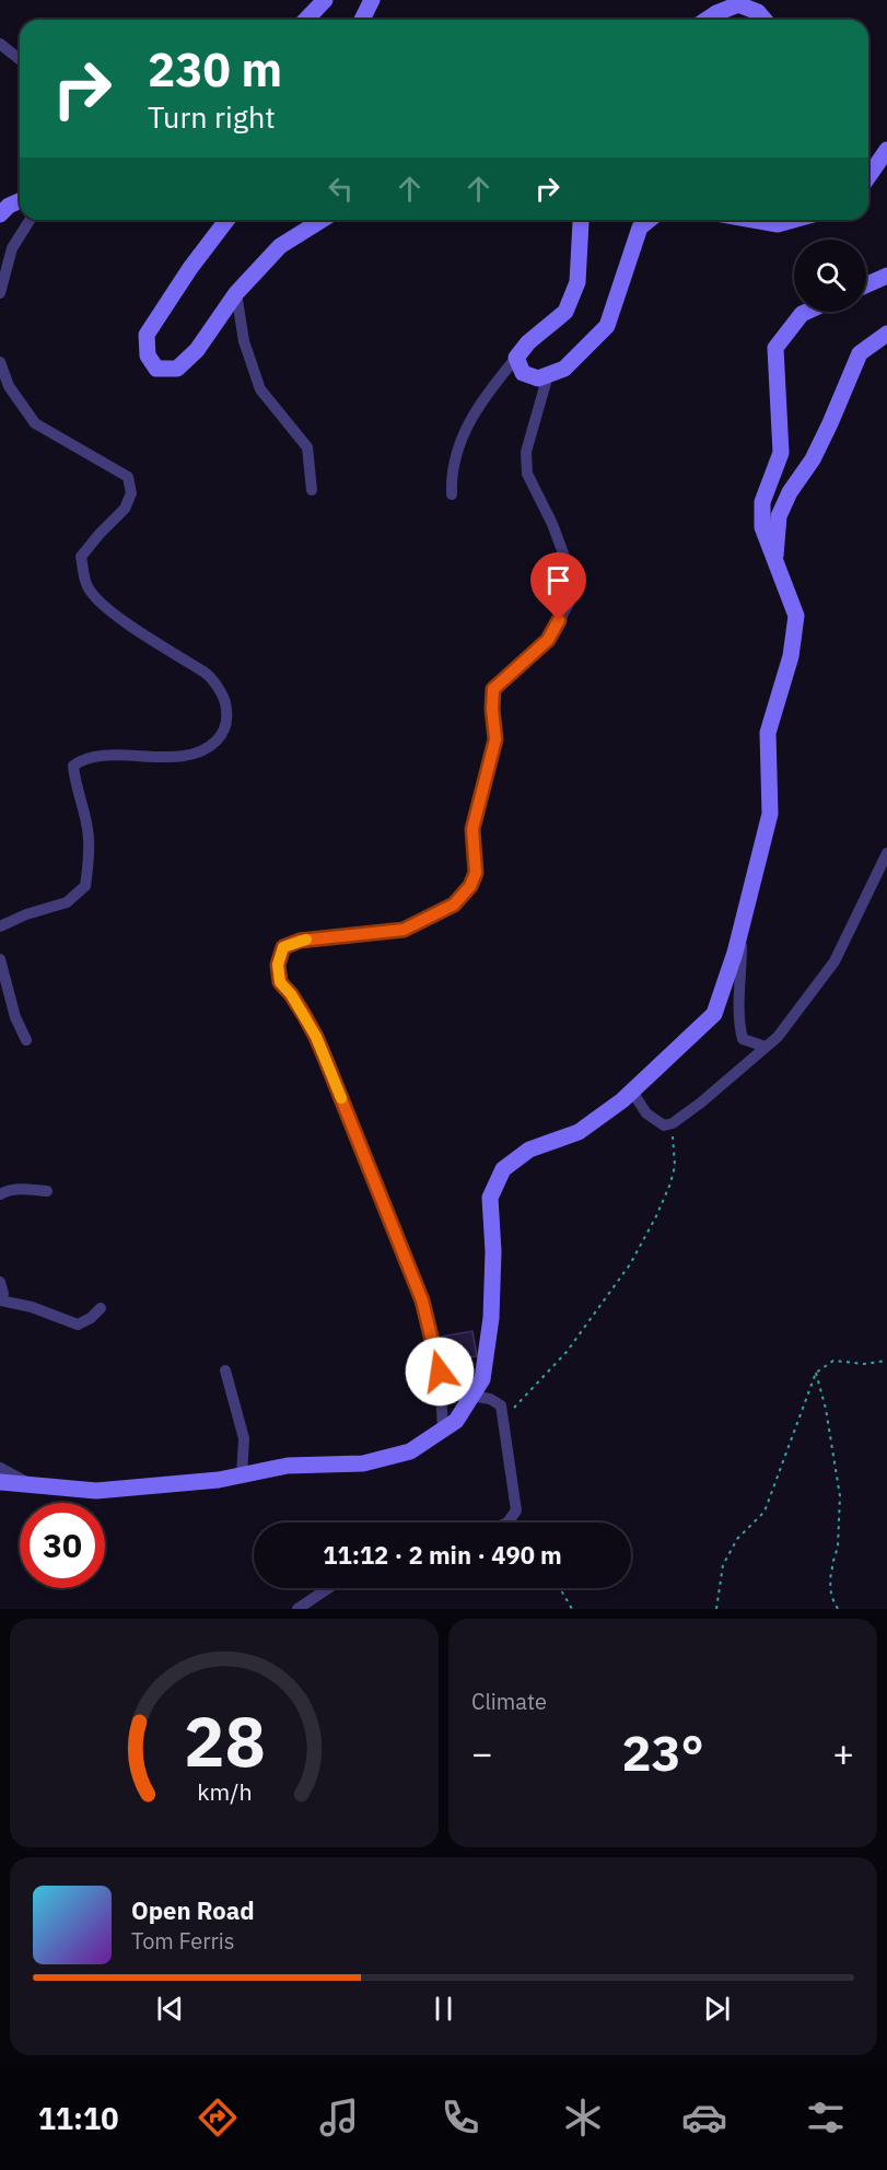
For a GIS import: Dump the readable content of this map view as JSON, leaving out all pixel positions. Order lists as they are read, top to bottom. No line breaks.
{"page":{"turn":["230 m","Turn right"],"limit":"30","trip":"11:12 · 2 min · 490 m","tile":"Climate","heat":["−","23°","+"],"song":["Open Road","Tom Ferris"],"tabs":"11:10","gauge":["28","km/h"]}}
